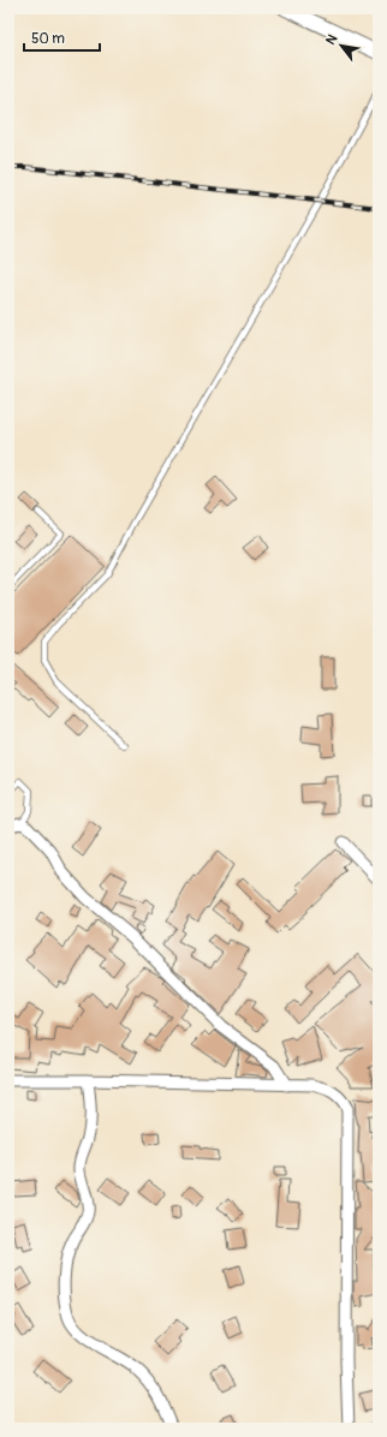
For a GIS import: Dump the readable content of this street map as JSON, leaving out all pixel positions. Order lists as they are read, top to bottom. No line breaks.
{"scale_bar":"50 m","north":"top left"}
